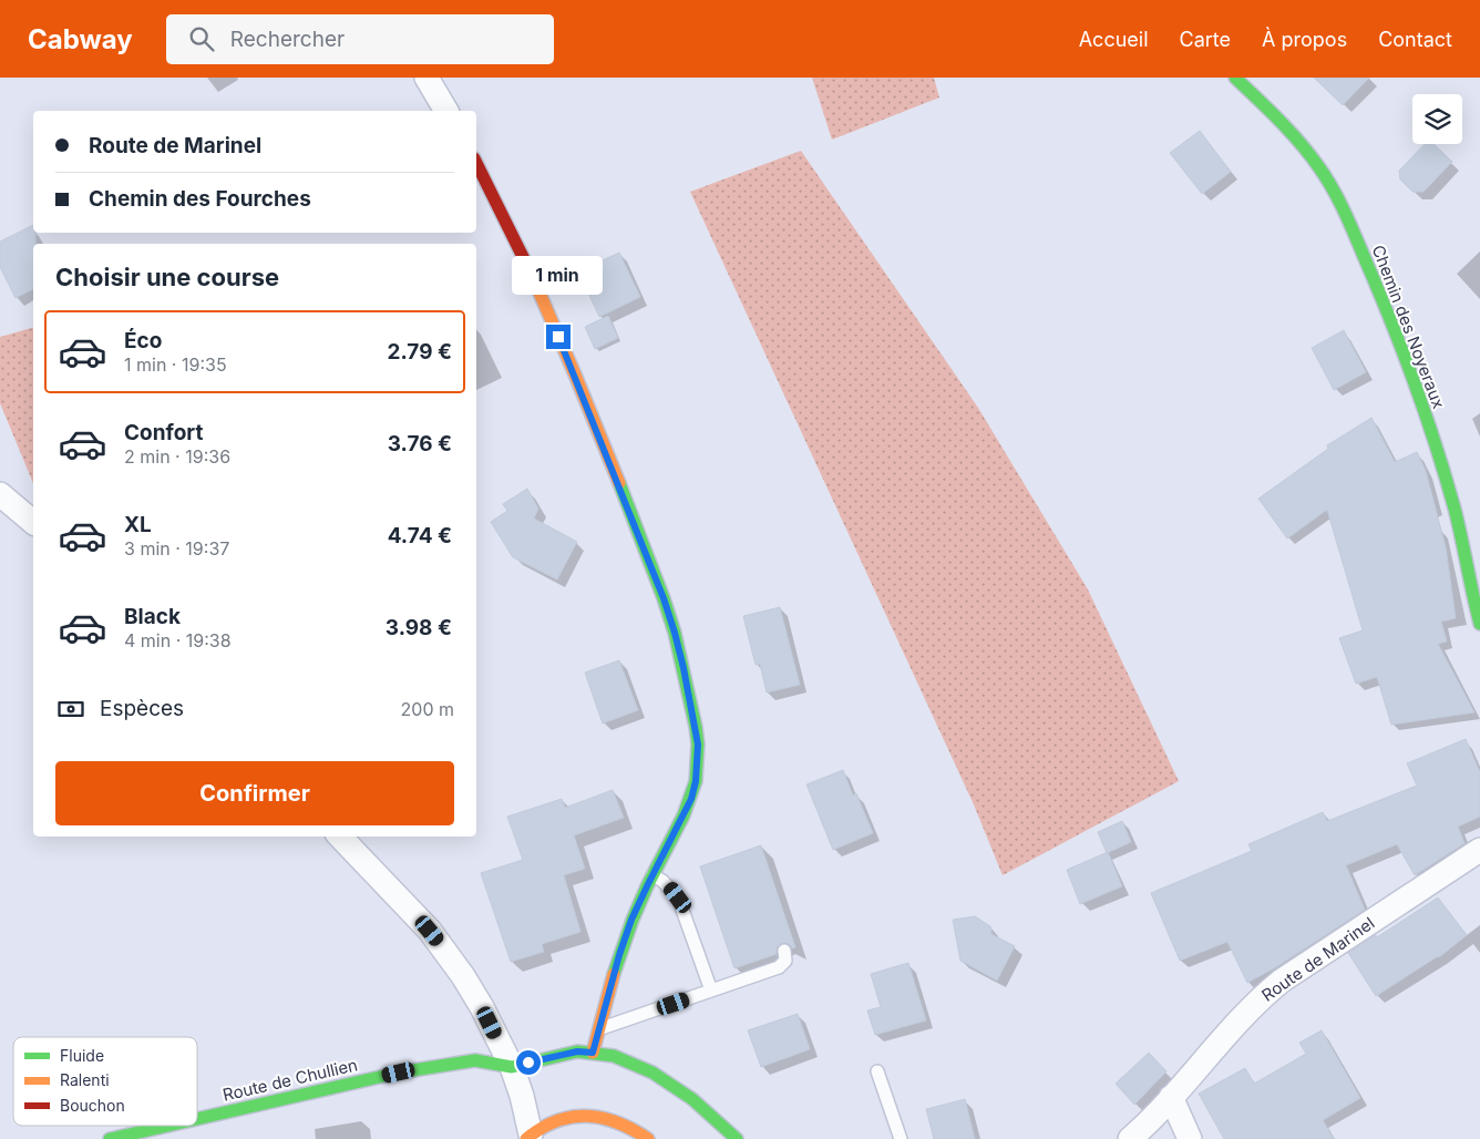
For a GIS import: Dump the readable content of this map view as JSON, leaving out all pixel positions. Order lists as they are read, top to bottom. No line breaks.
{"streets":{"street":["Chemin des Noyeraux","Route de Marinel","Route de Chullien"]},"legend":["Fluide","Ralenti","Bouchon"],"page":{"header":"Cabway","search":"Rechercher","nav":["Accueil","Carte","À propos","Contact"],"banner":["Route de Marinel","Chemin des Fourches"],"heading":"Choisir une course","bubble":"1 min","list":[{"name":"Éco","note":"1 min · 19:35","value":"2.79 €"},{"name":"Confort","note":"2 min · 19:36","value":"3.76 €"},{"name":"XL","note":"3 min · 19:37","value":"4.74 €"},{"name":"Black","note":"4 min · 19:38","value":"3.98 €"}],"pay":["Espèces","200 m"],"buttons":"Confirmer"}}
